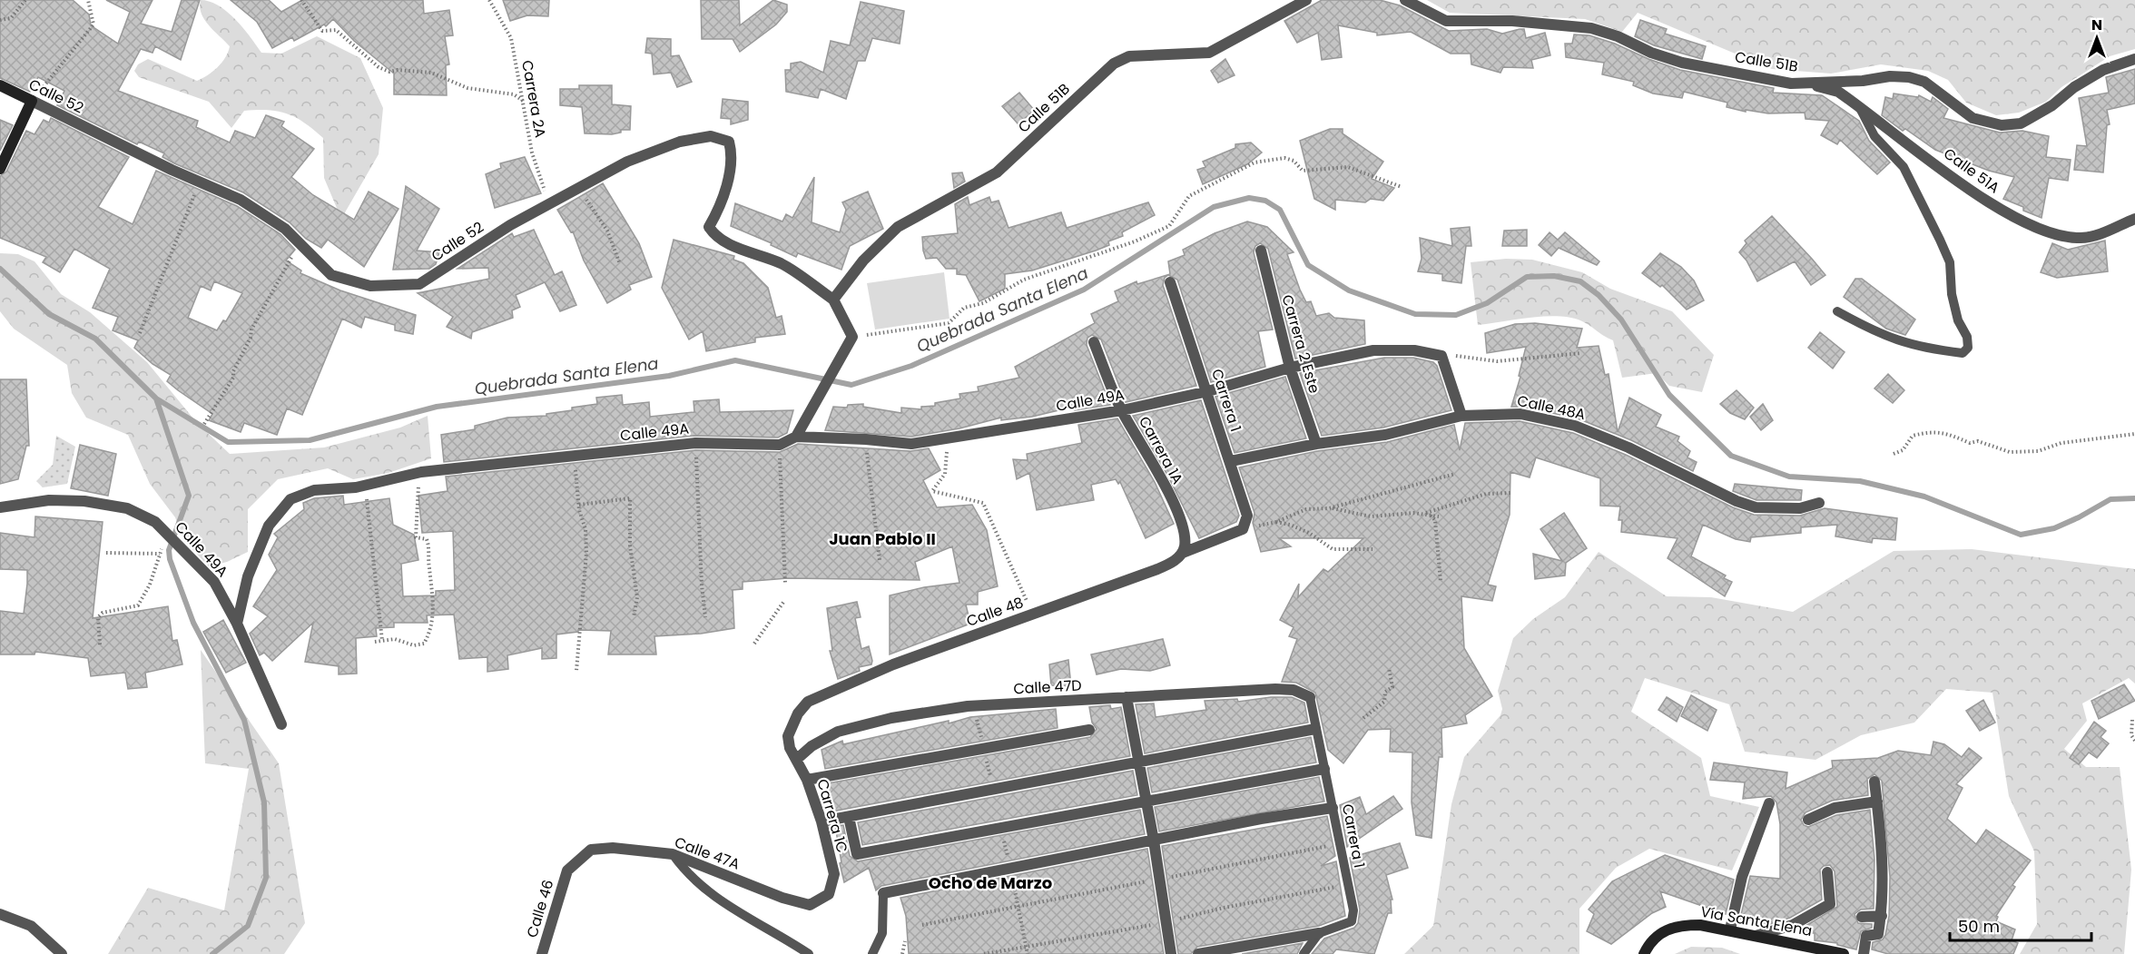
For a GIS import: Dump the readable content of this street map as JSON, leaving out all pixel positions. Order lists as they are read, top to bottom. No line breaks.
{"streets":{"main road":["Calle 52","Vía Santa Elena"],"street":["Calle 51B","Calle 51A","Carrera 2 Este","Calle 49A","Carrera 1","Calle 48A","Carrera 1A","Calle 48","Calle 47D","Carrera 1C","Calle 47A","Calle 46"],"path":["Carrera 2A"]},"crossings":[["Calle 51B","Calle 52"],["Calle 51B","Calle 51A"],["Calle 52","Carrera 2A"],["Carrera 2 Este","Calle 49A"],["Carrera 2 Este","Calle 48A"],["Calle 49A","Carrera 1"],["Calle 49A","Carrera 1A"],["Carrera 1","Calle 48A"],["Carrera 1","Calle 48"],["Carrera 1","Calle 47D"],["Carrera 1A","Calle 48"],["Calle 48","Carrera 1C"],["Calle 47D","Carrera 1C"],["Carrera 1C","Calle 47A"],["Calle 47A","Calle 46"]],"districts":["Juan Pablo II","Ocho de Marzo"],"water":["Quebrada Santa Elena"],"scale_bar":"50 m","north":"top"}
